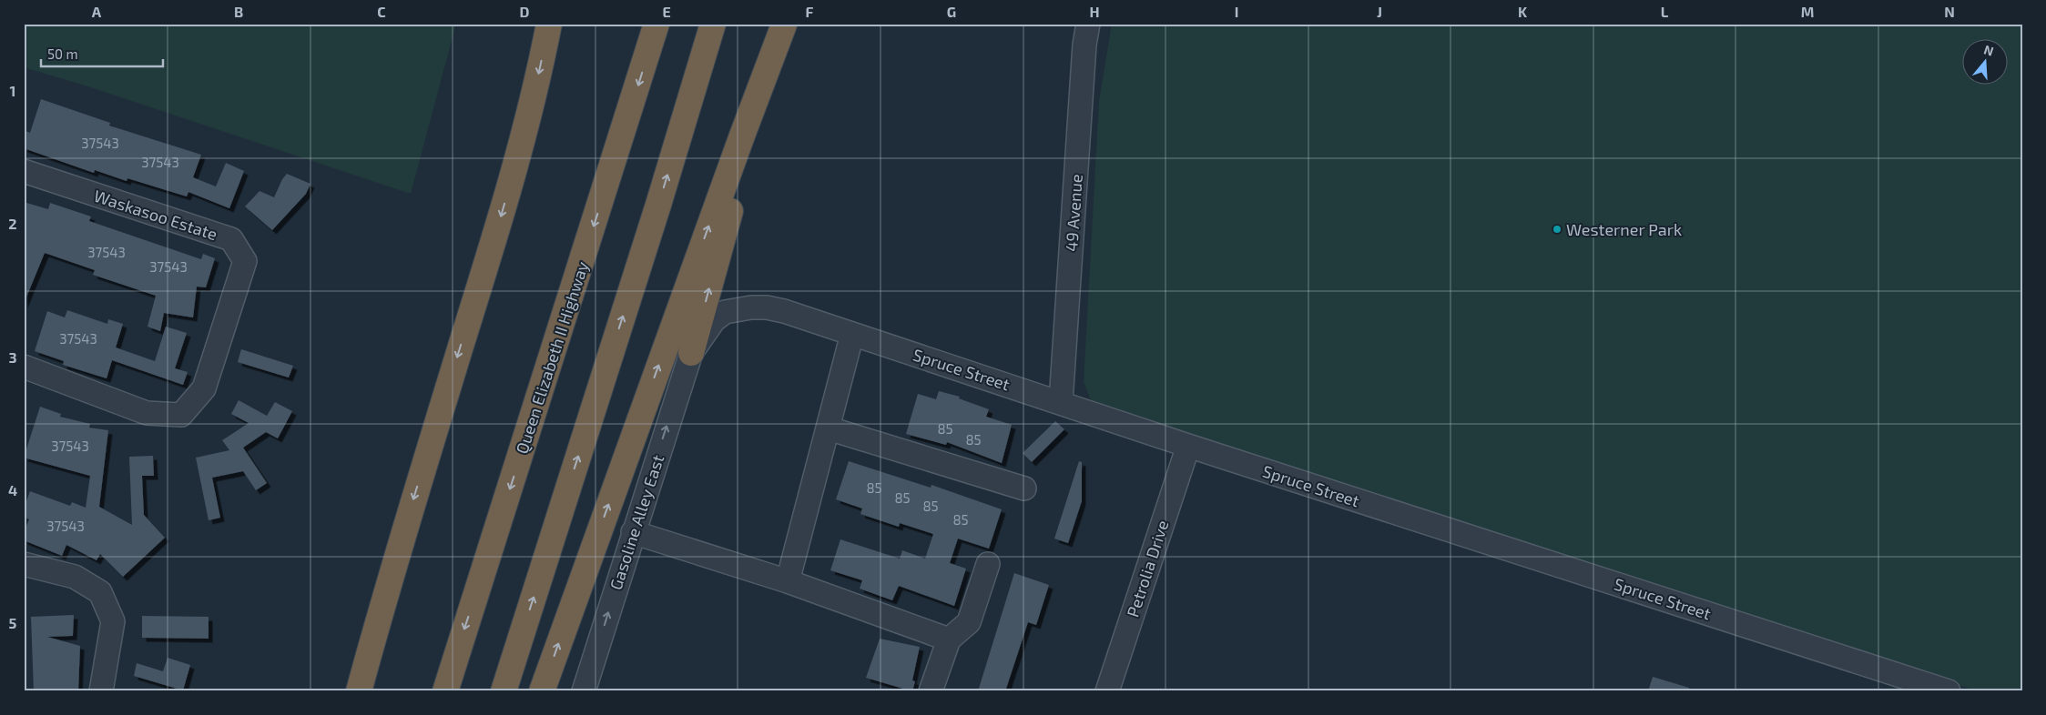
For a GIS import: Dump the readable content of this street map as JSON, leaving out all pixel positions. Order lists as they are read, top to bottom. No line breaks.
{"streets":{"highway":["Queen Elizabeth II Highway"],"street":["49 Avenue","Waskasoo Estate","Spruce Street","Gasoline Alley East","Petrolia Drive"]},"crossings":[["49 Avenue","Spruce Street"],["Spruce Street","Gasoline Alley East"],["Spruce Street","Petrolia Drive"]],"places":["Westerner Park"],"house_numbers":["37543","37543","37543","37543","37543","85","85","37543","85","85","85","85","37543"],"scale_bar":"50 m","north":"top","grid":{"columns":["A","B","C","D","E","F","G","H","I","J","K","L","M","N"],"rows":["1","2","3","4","5"]}}
